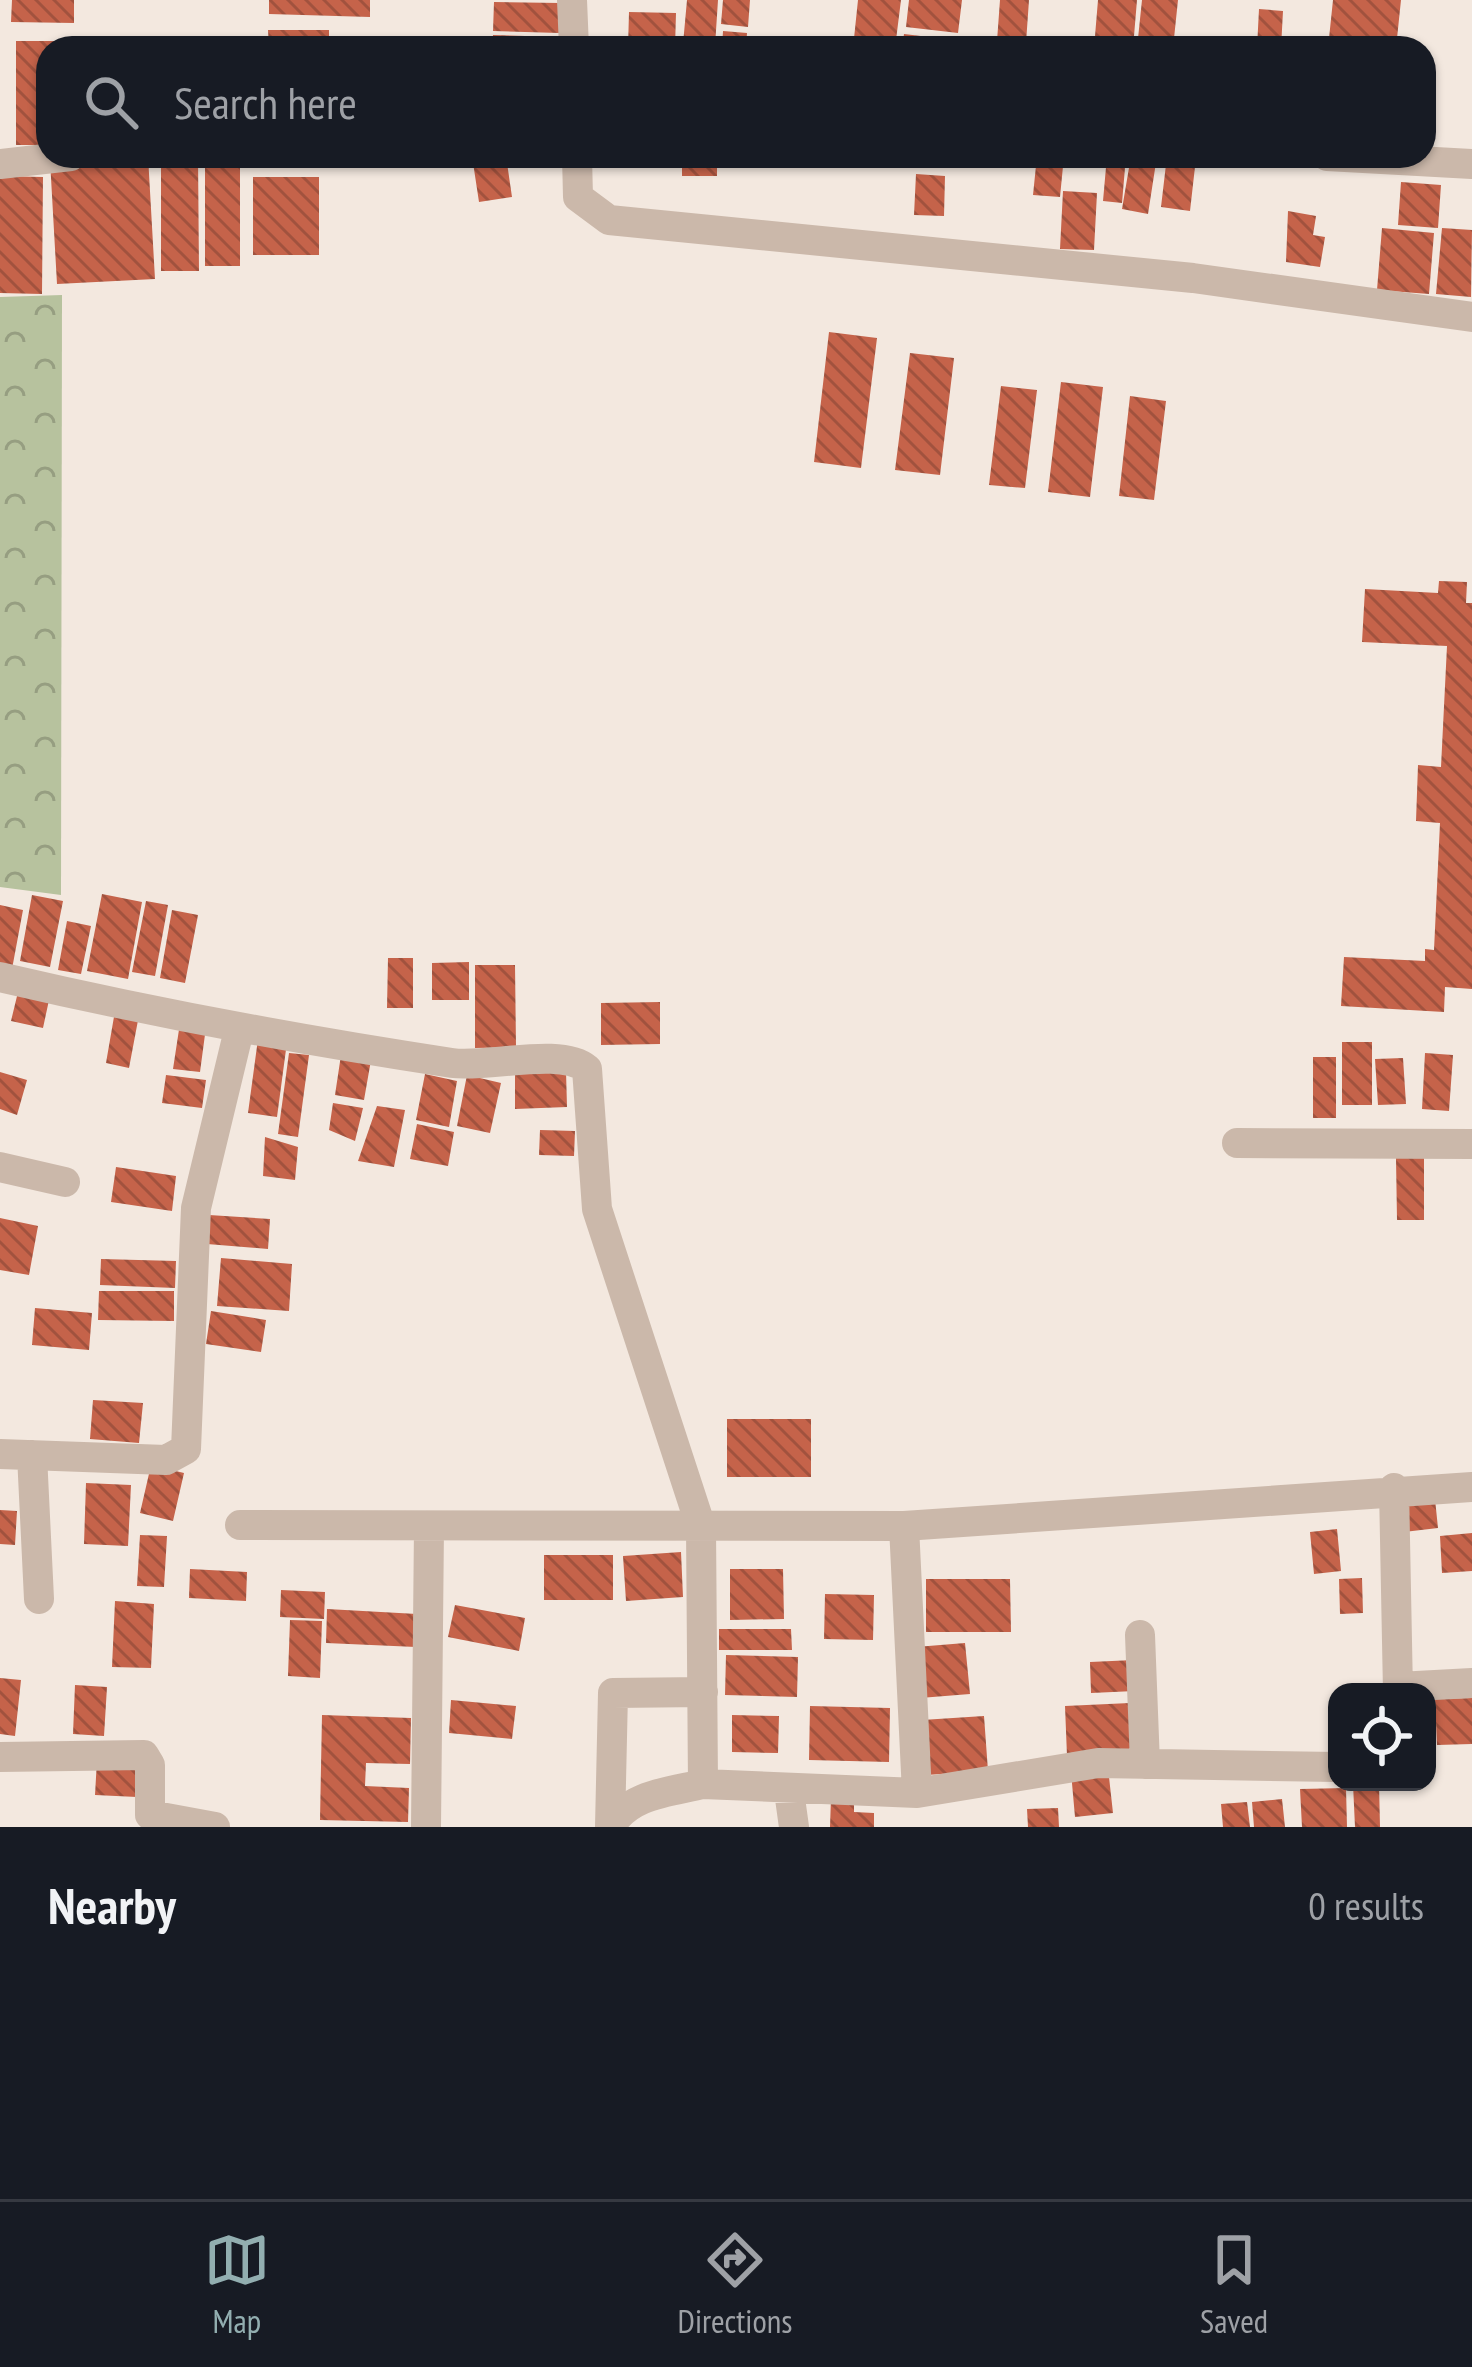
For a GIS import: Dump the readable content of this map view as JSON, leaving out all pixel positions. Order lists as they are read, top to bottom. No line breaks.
{"page":{"search":"Search here","heading":["Nearby","0 results"],"nav":["Map","Directions","Saved"]}}
